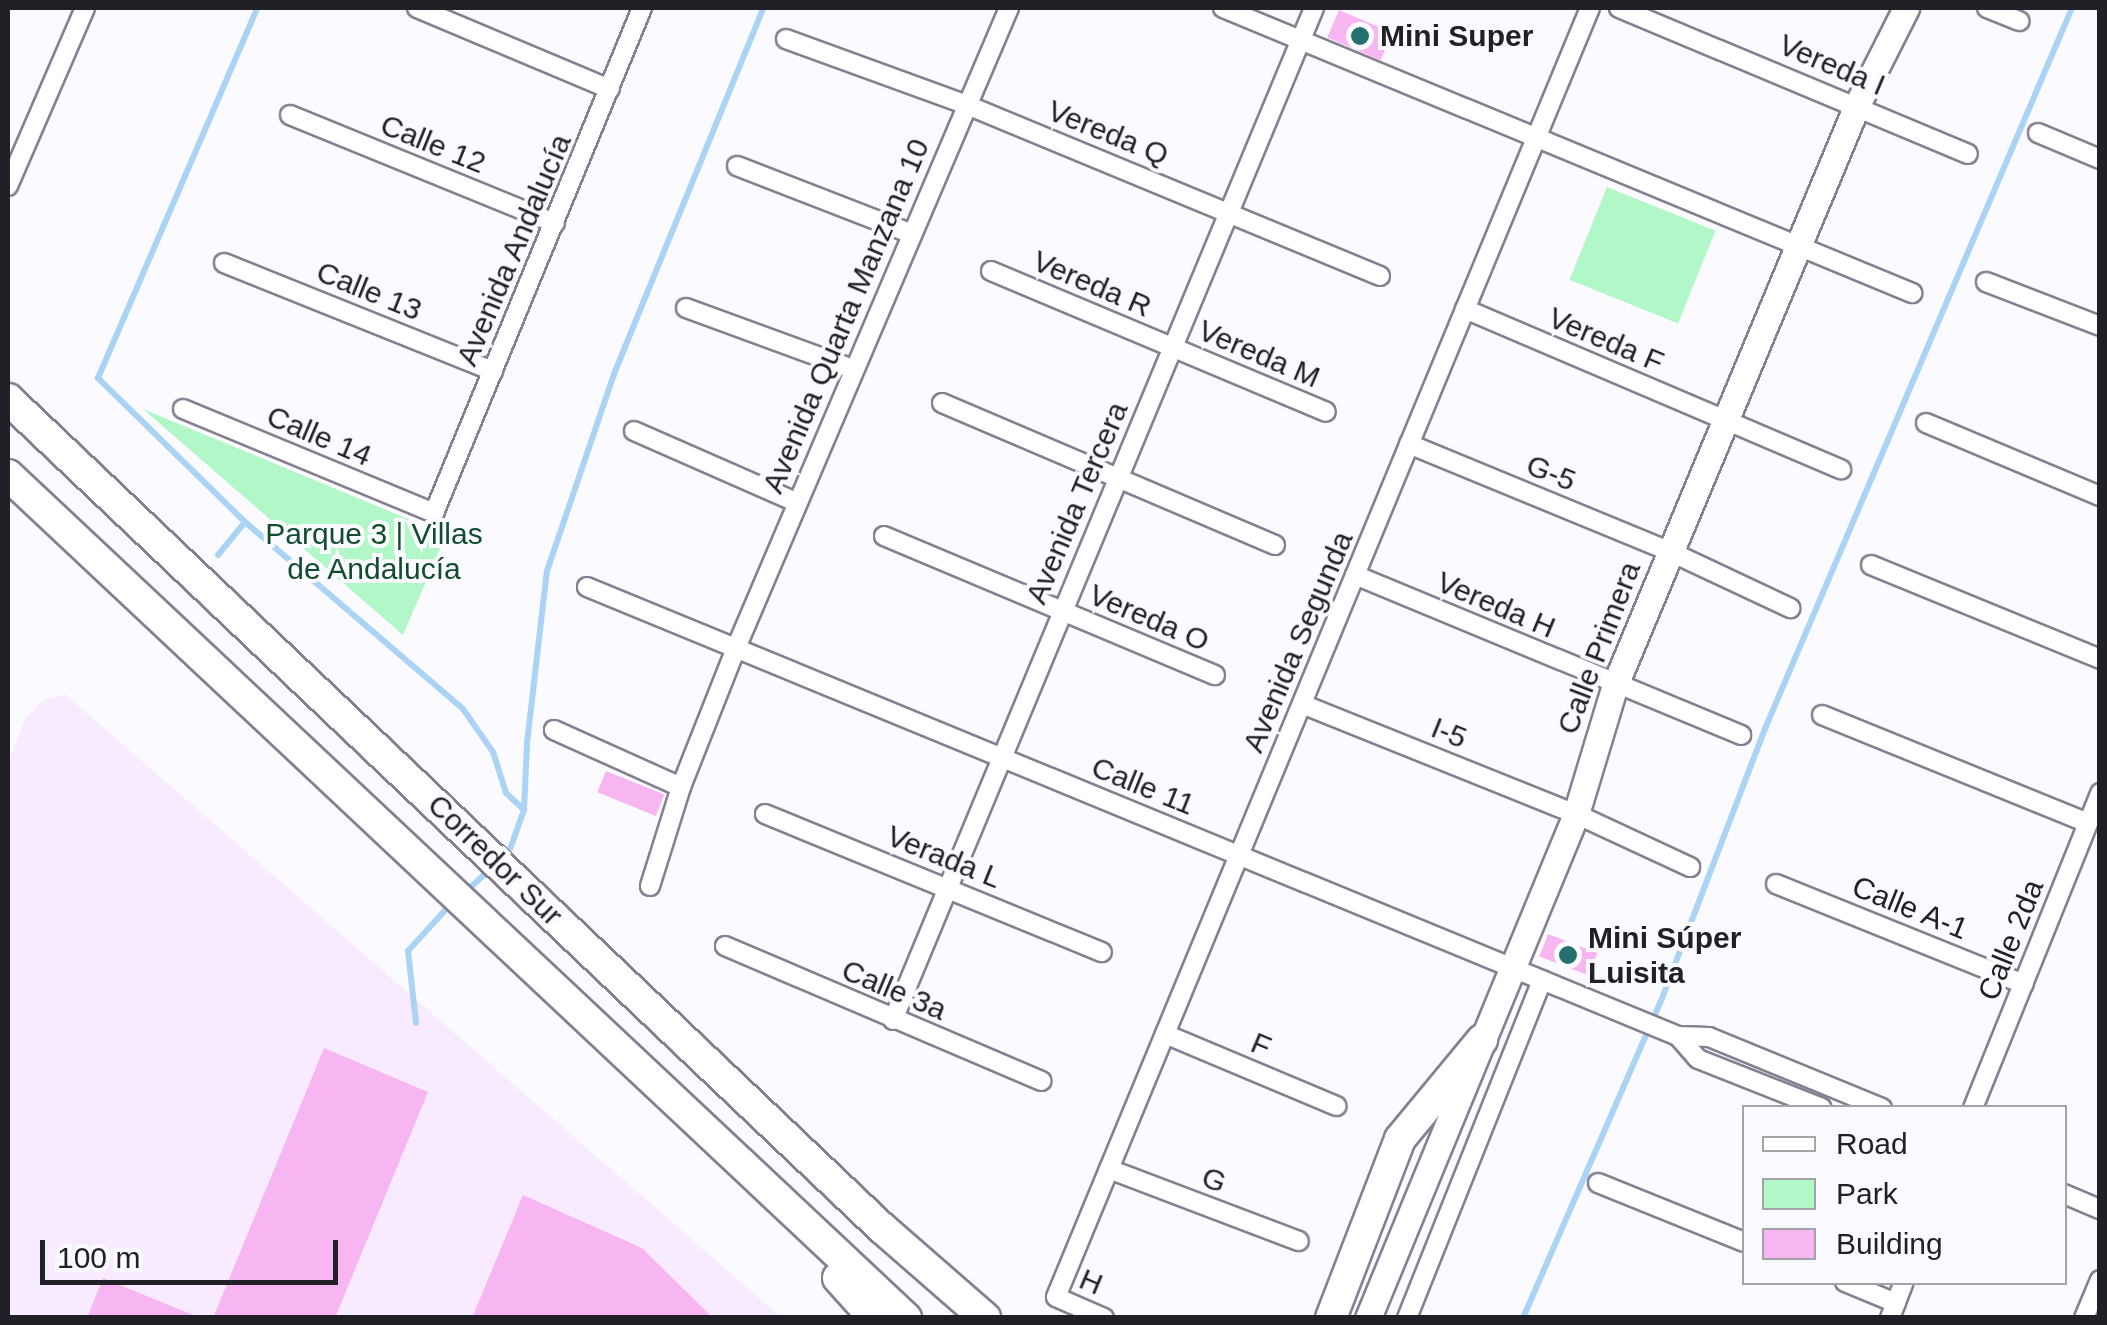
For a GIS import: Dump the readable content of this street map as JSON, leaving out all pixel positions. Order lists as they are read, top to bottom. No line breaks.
{"streets":{"highway":["Corredor Sur"],"street":["Vereda I","Vereda Q","Calle 12","Avenida Andalucía","Vereda R","Calle 13","Avenida Quarta Manzana 10","Vereda F","Vereda M","Calle 14","G-5","Avenida Tercera","Vereda H","Vereda O","Avenida Segunda","Calle Primera","I-5","Calle 11","Verada L","Calle A-1","Calle 2da","Calle 3a","F","G","H"]},"crossings":[["Vereda I","Calle Primera"],["Vereda Q","Avenida Quarta Manzana 10"],["Vereda Q","Avenida Tercera"],["Calle 12","Avenida Andalucía"],["Avenida Andalucía","Calle 13"],["Avenida Andalucía","Calle 14"],["Vereda R","Vereda M"],["Vereda R","Avenida Tercera"],["Avenida Quarta Manzana 10","Calle 11"],["Vereda F","Avenida Segunda"],["Vereda F","Calle Primera"],["Vereda M","Avenida Tercera"],["G-5","Avenida Segunda"],["G-5","Calle Primera"],["Avenida Tercera","Vereda O"],["Avenida Tercera","Calle 11"],["Avenida Tercera","Verada L"],["Avenida Tercera","Calle 3a"],["Vereda H","Avenida Segunda"],["Vereda H","Calle Primera"],["Avenida Segunda","I-5"],["Avenida Segunda","Calle 11"],["Avenida Segunda","F"],["Avenida Segunda","G"],["Avenida Segunda","H"],["Calle Primera","I-5"],["Calle Primera","Calle 11"],["Calle A-1","Calle 2da"]],"parks":["Parque 3 | Villas de Andalucía"],"places":["Mini Super","Mini Súper Luisita"],"legend":["Road","Park","Building"],"scale_bar":"100 m"}
